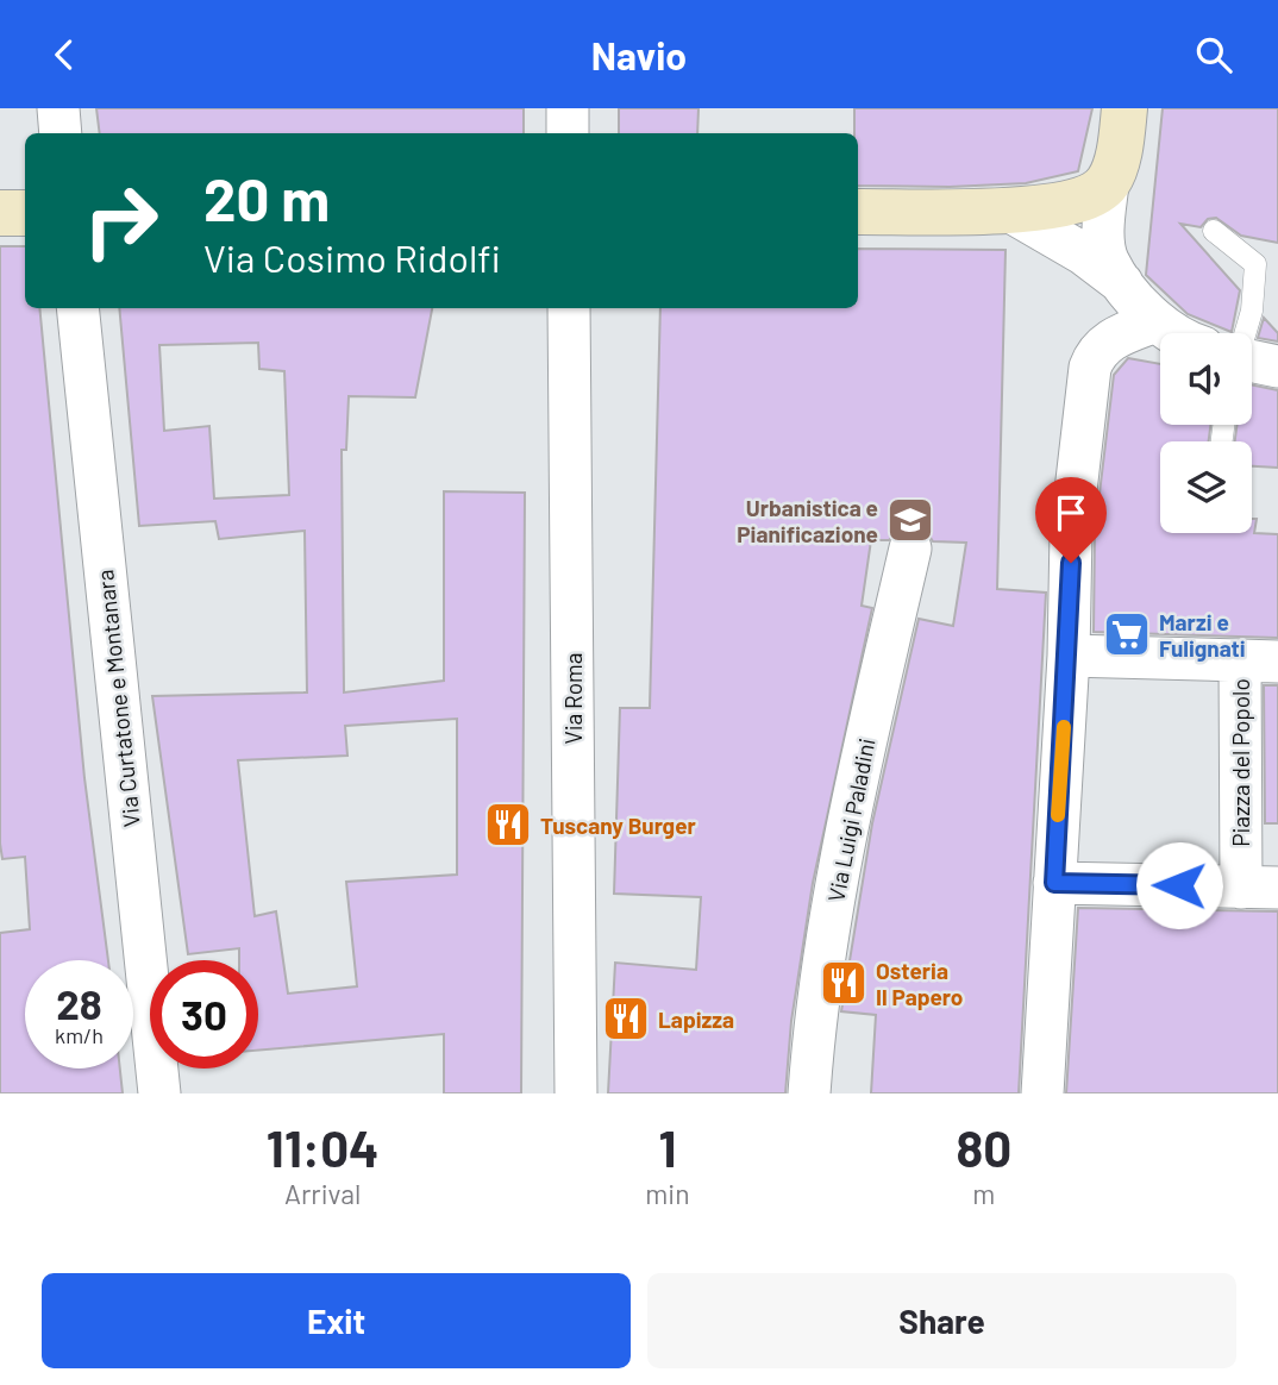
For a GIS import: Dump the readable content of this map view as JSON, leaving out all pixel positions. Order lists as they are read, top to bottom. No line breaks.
{"streets":{"street":["Via Curtatone e Montanara","Via Roma","Piazza del Popolo","Via Luigi Paladini"]},"places":{"school or university":["Urbanistica e Pianificazione"],"supermarket":["Marzi e Fulignati"],"restaurant":["Tuscany Burger","Osteria Il Papero","Lapizza"]},"page":{"header":"Navio","turn":["20 m","Via Cosimo Ridolfi"],"speed":"28 km/h","limit":"30","eta":["11:04","Arrival","1","min","80","m"],"buttons":["Exit","Share"]}}
